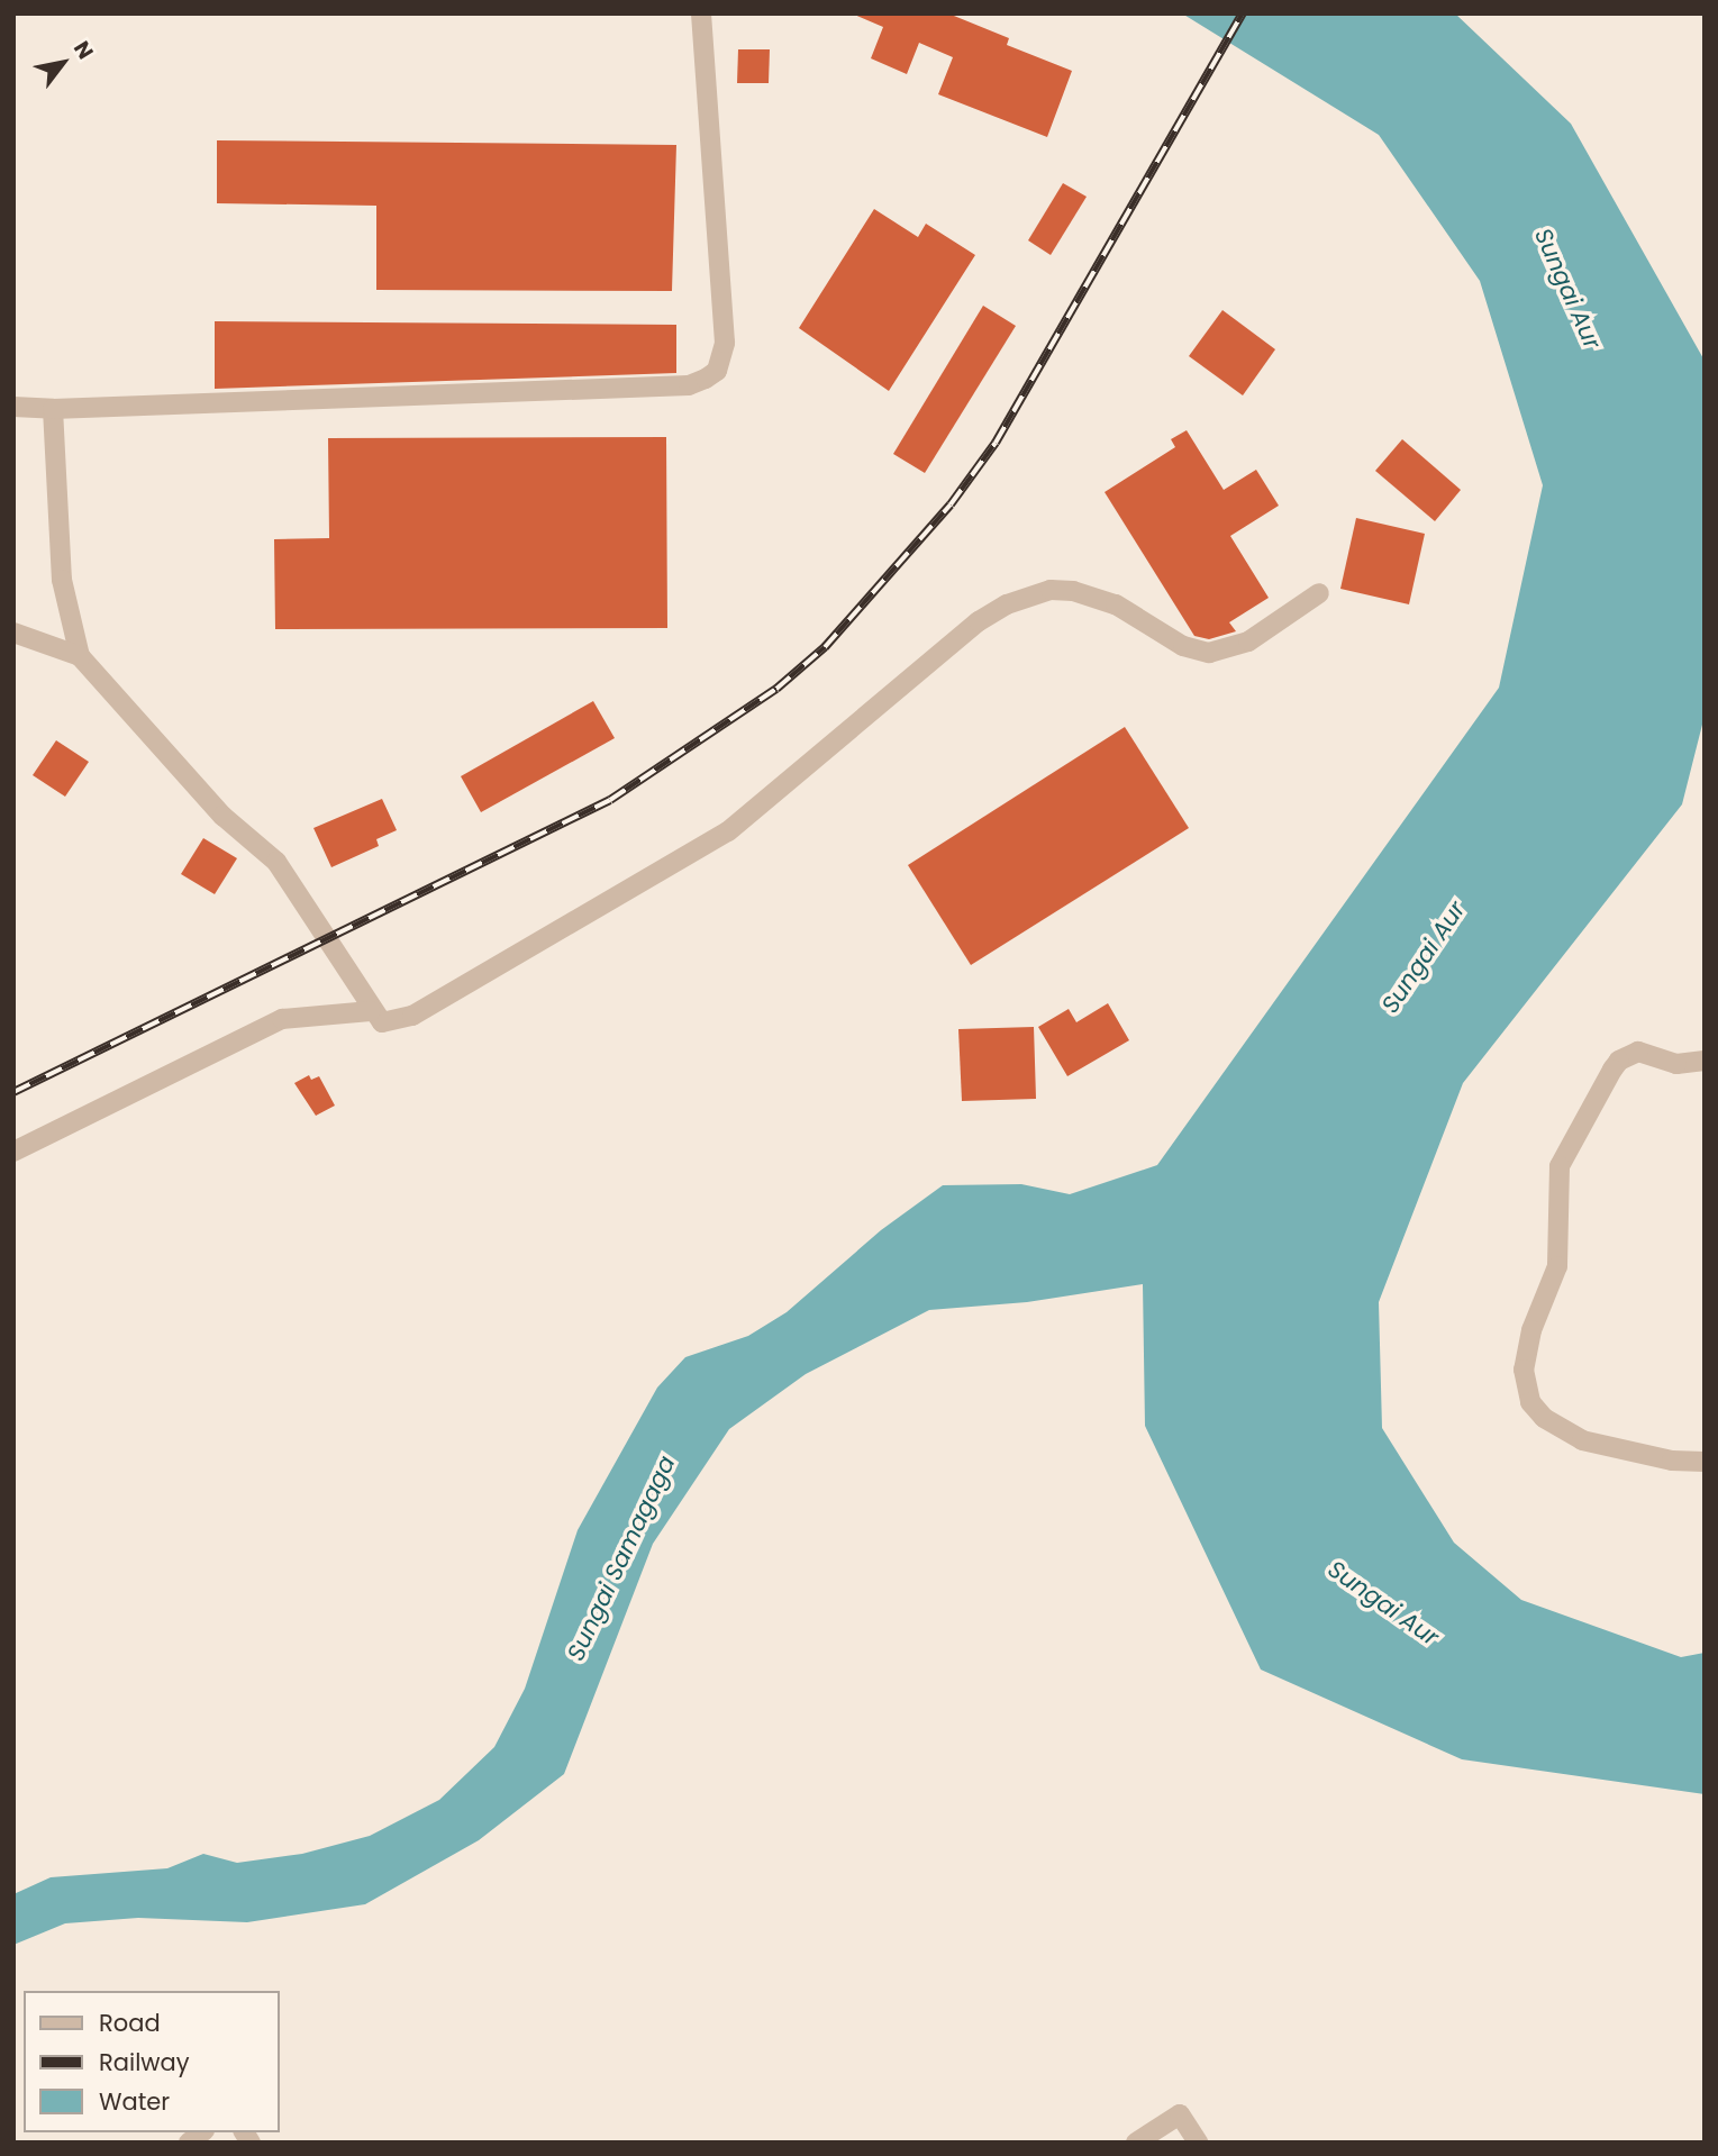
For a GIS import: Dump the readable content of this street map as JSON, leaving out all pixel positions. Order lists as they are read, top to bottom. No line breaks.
{"water":["Sungai Aur","Sungai Samagaga"],"legend":["Road","Railway","Water"],"north":"top right"}
